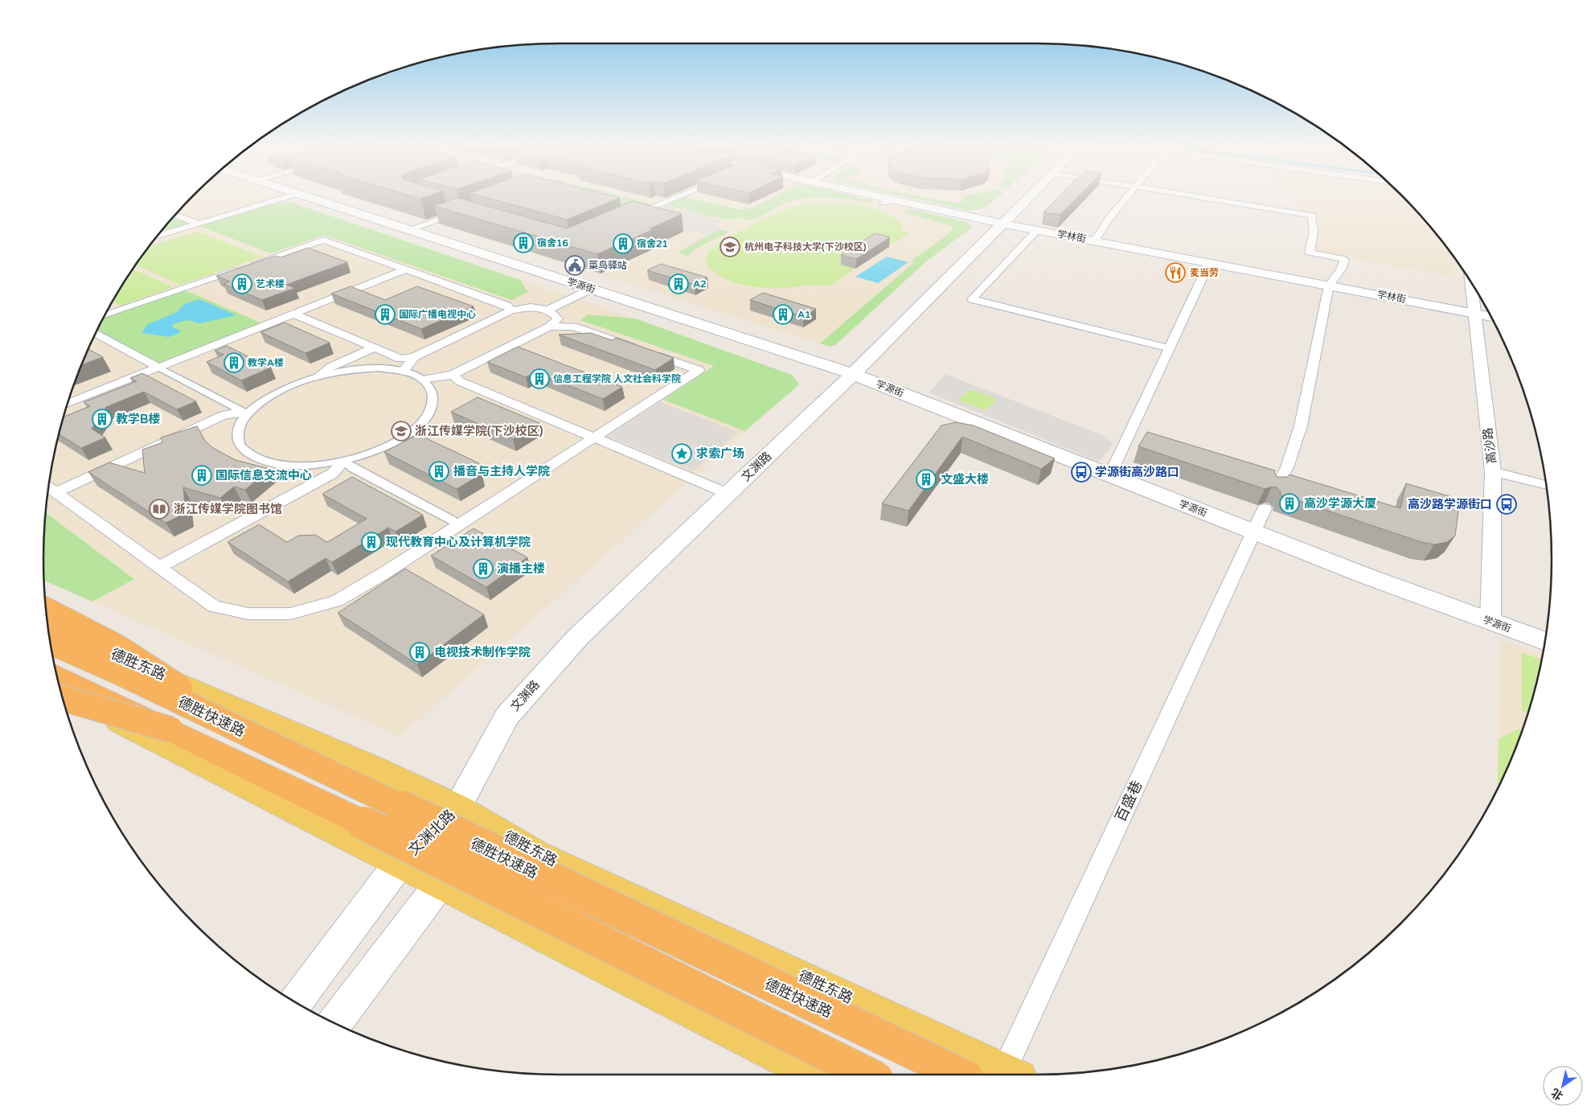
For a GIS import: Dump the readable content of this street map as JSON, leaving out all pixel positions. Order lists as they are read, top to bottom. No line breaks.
{"streets":{"highway":["德胜快速路"],"main road":["学林街","学源街","文渊路","德胜东路","文渊北路"],"street":["高沙路","百盛巷"]},"crossings":[["学林街","高沙路"],["学林街","文渊路"],["学源街","高沙路"],["学源街","文渊路"],["学源街","百盛巷"],["文渊路","德胜东路"],["文渊路","文渊北路"],["德胜东路","百盛巷"],["德胜东路","文渊北路"]],"places":{"building":["宿舍16","宿舍21","艺术楼","A2","国际广播电视中心","A1","教学A楼","信息工程学院 人文社会科学院","教学B楼","播音与主持人学院","国际信息交流中心","文盛大楼","高沙学源大厦","现代教育中心及计算机学院","演播主楼","电视技术制作学院"],"school or university":["杭州电子科技大学(下沙校区)","浙江传媒学院(下沙校区)"],"public building":["菜鸟驿站"],"restaurant":["麦当劳"],"place":["求索广场"],"bus stop":["学源街高沙路口","高沙路学源街口"],"library":["浙江传媒学院图书馆"]},"north":"bottom left"}
